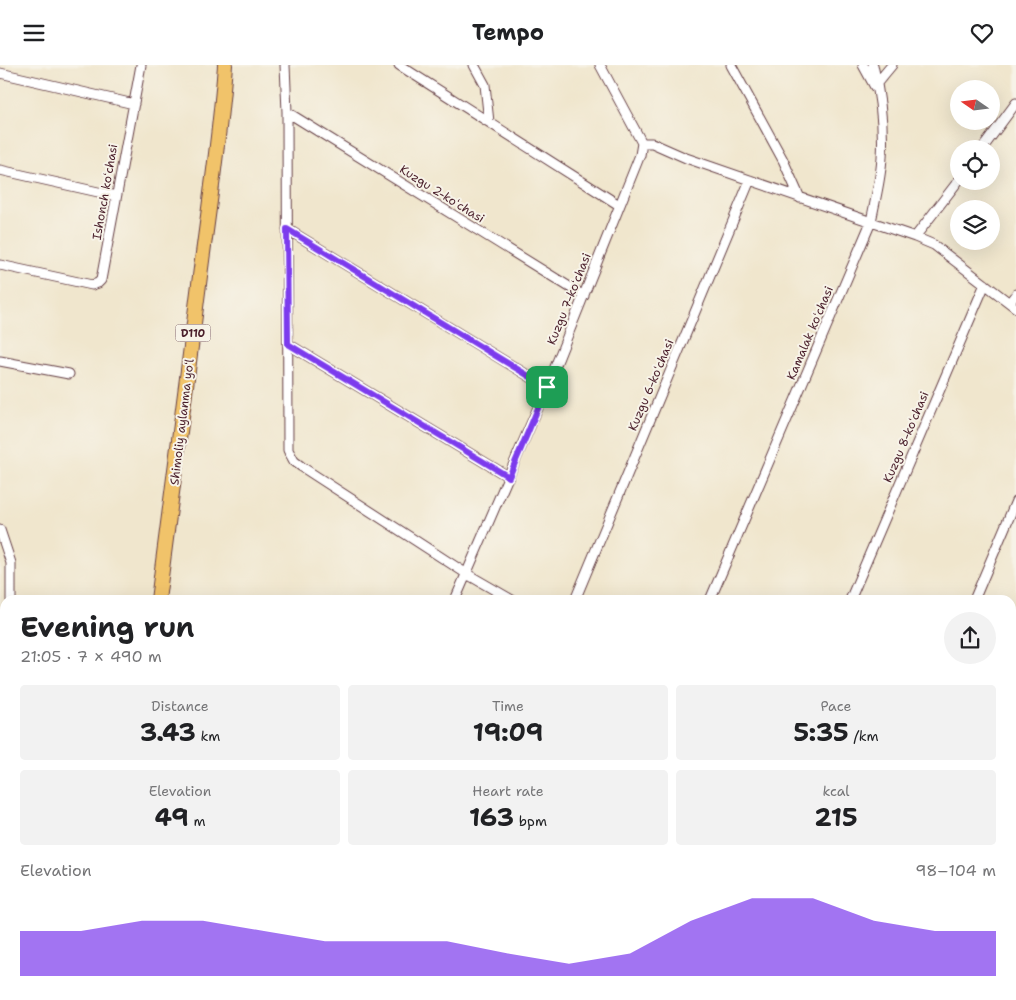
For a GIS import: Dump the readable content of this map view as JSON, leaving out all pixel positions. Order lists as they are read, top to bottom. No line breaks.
{"streets":{"main road":["D110","Shimoliy aylanma yoʻl"],"street":["Ishonch koʻchasi","Kuzgu 2-koʻchasi","Kuzgu 7-koʻchasi","Kamalak koʻchasi","Kuzgu 6-koʻchasi","Kuzgu 8-koʻchasi"]},"crossings":[["Kuzgu 2-koʻchasi","Kuzgu 7-koʻchasi"]],"north":"left","page":{"header":"Tempo","heading":["Evening run","21:05 · 7 × 490 m"],"stats":[["Distance","3.43 km"],["Time","19:09"],["Pace","5:35 /km"],["Elevation","49 m"],["Heart rate","163 bpm"],["kcal","215"]],"chart":["Elevation","98–104 m"]}}
